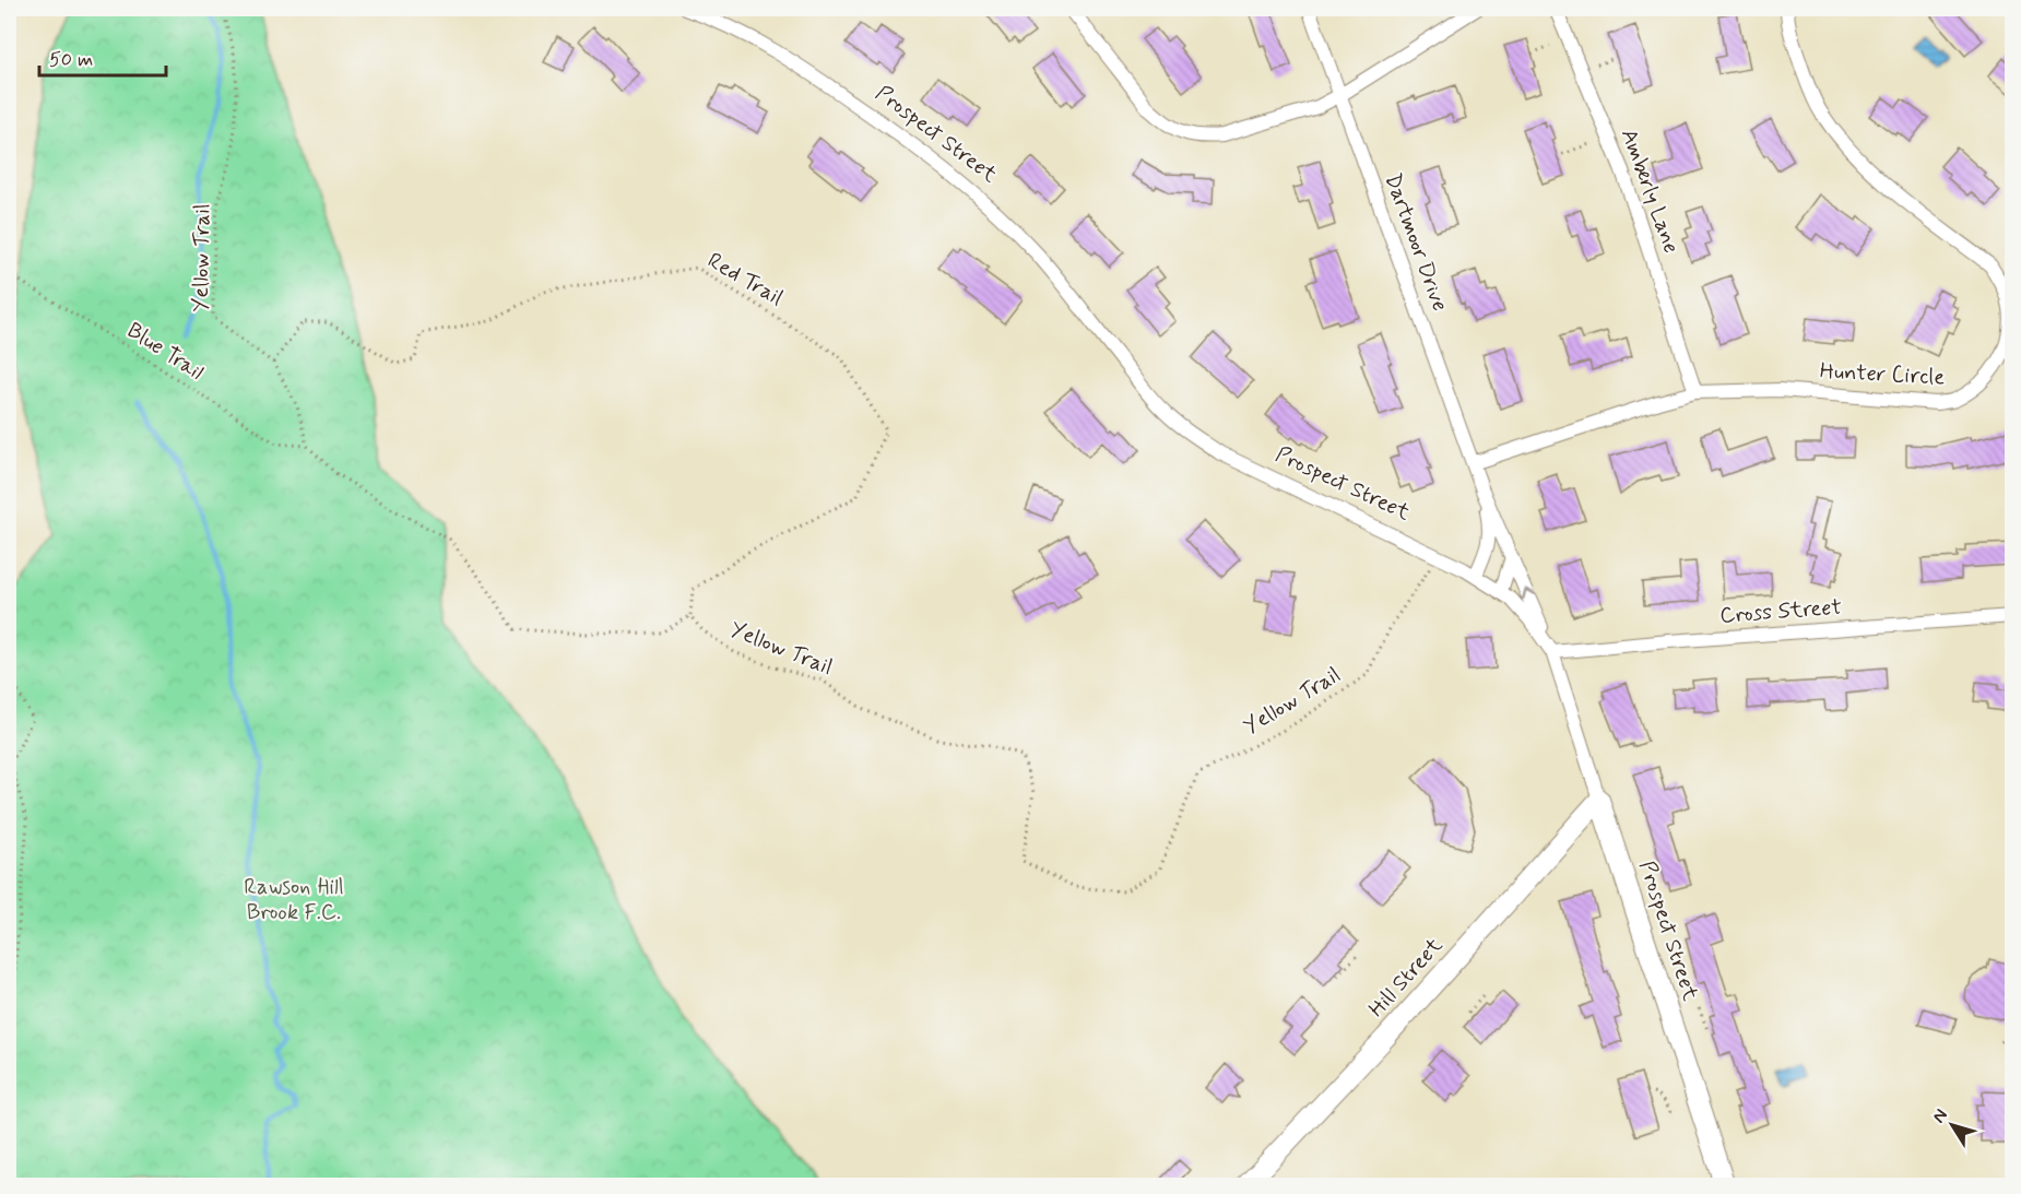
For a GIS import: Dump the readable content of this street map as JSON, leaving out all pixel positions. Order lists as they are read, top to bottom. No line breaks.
{"streets":{"street":["Prospect Street","Amberly Lane","Dartmoor Drive","Hunter Circle","Cross Street","Hill Street"],"path":["Yellow Trail","Red Trail","Blue Trail"]},"crossings":[["Prospect Street","Dartmoor Drive"],["Prospect Street","Yellow Trail"],["Prospect Street","Cross Street"],["Prospect Street","Hill Street"],["Amberly Lane","Hunter Circle"],["Dartmoor Drive","Hunter Circle"],["Dartmoor Drive","Cross Street"],["Yellow Trail","Red Trail"],["Yellow Trail","Blue Trail"]],"parks":["Rawson Hill Brook F.C."],"scale_bar":"50 m","north":"top left"}
